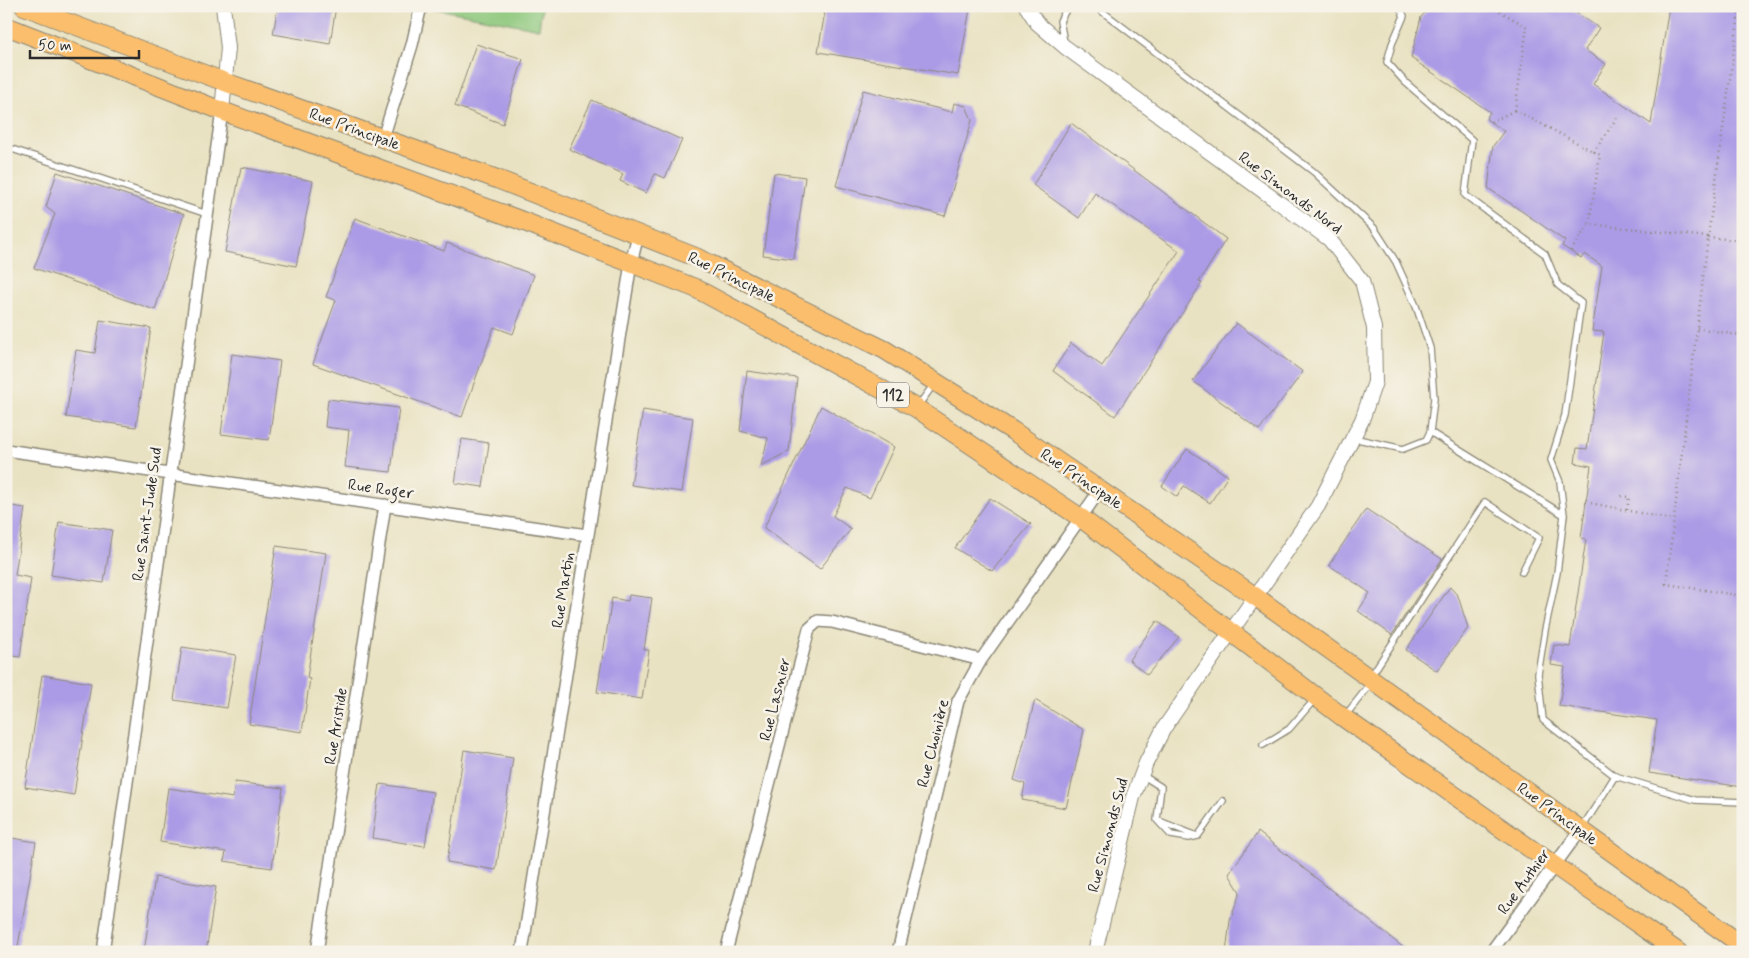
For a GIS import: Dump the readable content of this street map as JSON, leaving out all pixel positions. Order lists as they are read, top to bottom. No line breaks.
{"streets":{"main road":["Rue Principale","112"],"street":["Rue Simonds Nord","Rue Roger","Rue Saint-Jude Sud","Rue Martin","Rue Lasnier","Rue Aristide","Rue Choinière","Rue Simonds Sud","Rue Authier"]},"crossings":[["Rue Principale","Rue Simonds Nord"],["Rue Principale","Rue Saint-Jude Sud"],["Rue Principale","Rue Martin"],["Rue Principale","Rue Choinière"],["Rue Principale","Rue Simonds Sud"],["Rue Principale","Rue Authier"],["Rue Simonds Nord","Rue Simonds Sud"],["Rue Roger","Rue Saint-Jude Sud"],["Rue Roger","Rue Martin"],["Rue Roger","Rue Aristide"],["Rue Lasnier","Rue Choinière"]],"scale_bar":"50 m"}
